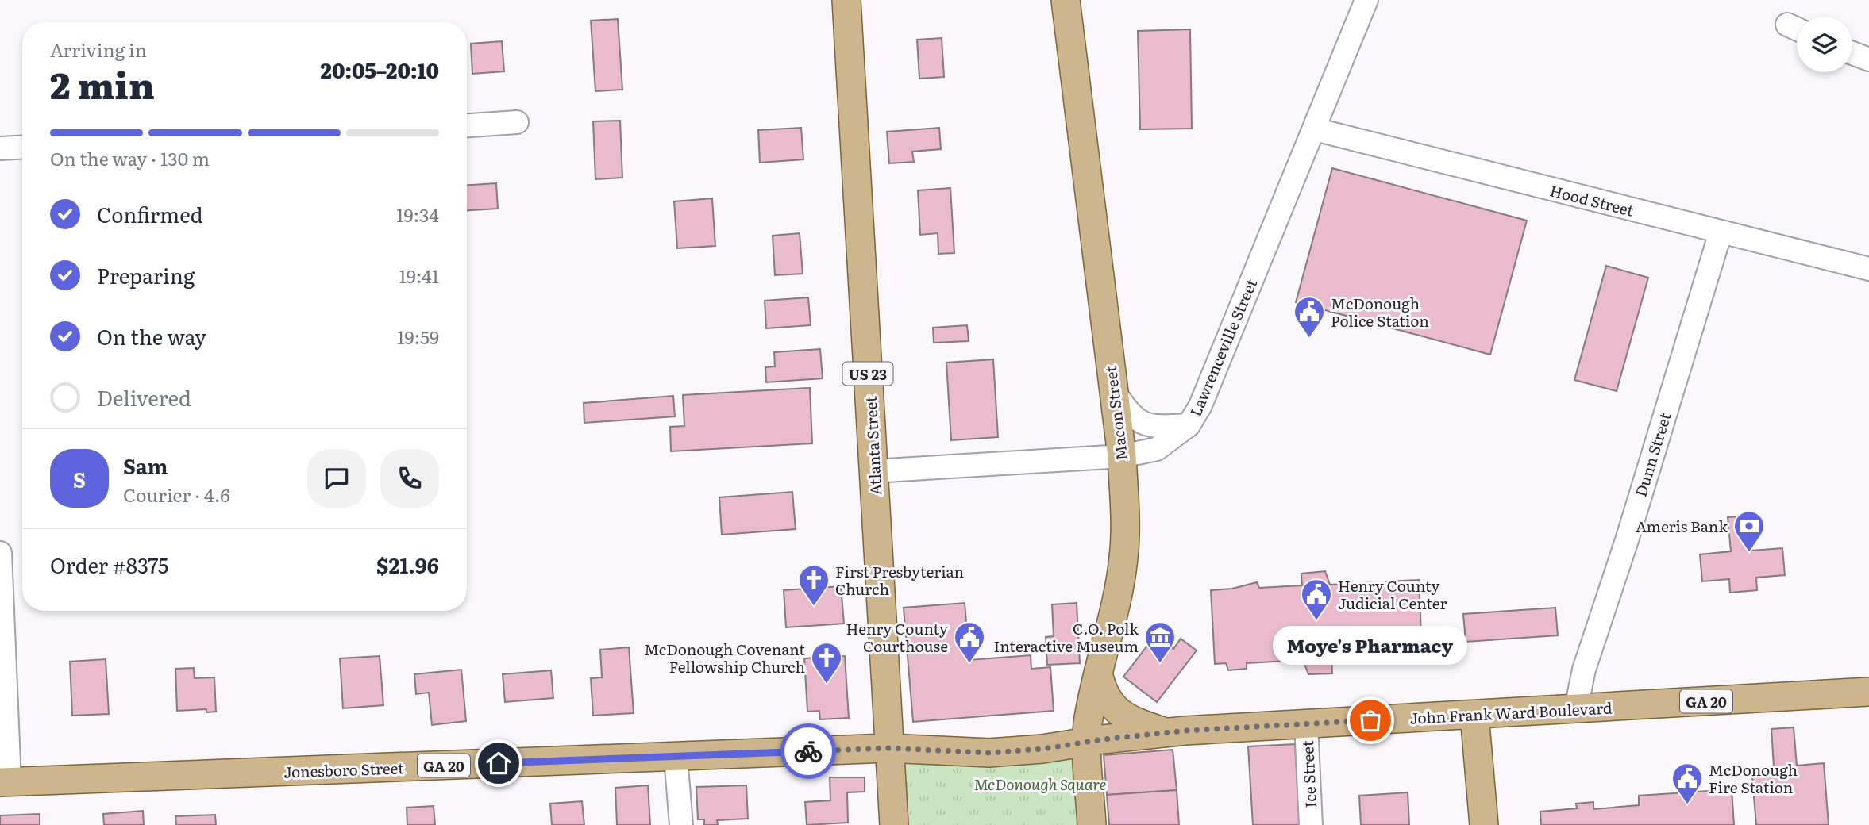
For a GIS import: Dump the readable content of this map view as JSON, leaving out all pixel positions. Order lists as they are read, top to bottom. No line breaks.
{"streets":{"main road":["US 23","Macon Street","Atlanta Street","GA 20","John Frank Ward Boulevard","Jonesboro Street"],"street":["Hood Street","Lawrenceville Street","Dunn Street","Ice Street"]},"crossings":[["Hood Street","Lawrenceville Street"],["Hood Street","Dunn Street"],["Lawrenceville Street","Macon Street"],["Lawrenceville Street","Atlanta Street"],["Macon Street","John Frank Ward Boulevard"],["Atlanta Street","John Frank Ward Boulevard"],["Atlanta Street","Jonesboro Street"],["Dunn Street","John Frank Ward Boulevard"],["John Frank Ward Boulevard","Jonesboro Street"],["John Frank Ward Boulevard","Ice Street"]],"parks":["McDonough Square"],"places":{"public building":["McDonough Police Station","Henry County Judicial Center","Henry County Courthouse","McDonough Fire Station"],"bank":["Ameris Bank"],"church":["First Presbyterian Church","McDonough Covenant Fellowship Church"],"museum":["C.O. Polk Interactive Museum"],"other":["Moye's Pharmacy"]},"page":{"heading":["2 min","Arriving in","20:05–20:10"],"panel":["Sam","Courier · 4.6","Order #8375","$21.96"],"bar":"On the way · 130 m","list":[["Confirmed","19:34"],["Preparing","19:41"],["On the way","19:59"],"Delivered"],"round":"S","bubble":"Moye's Pharmacy"}}
